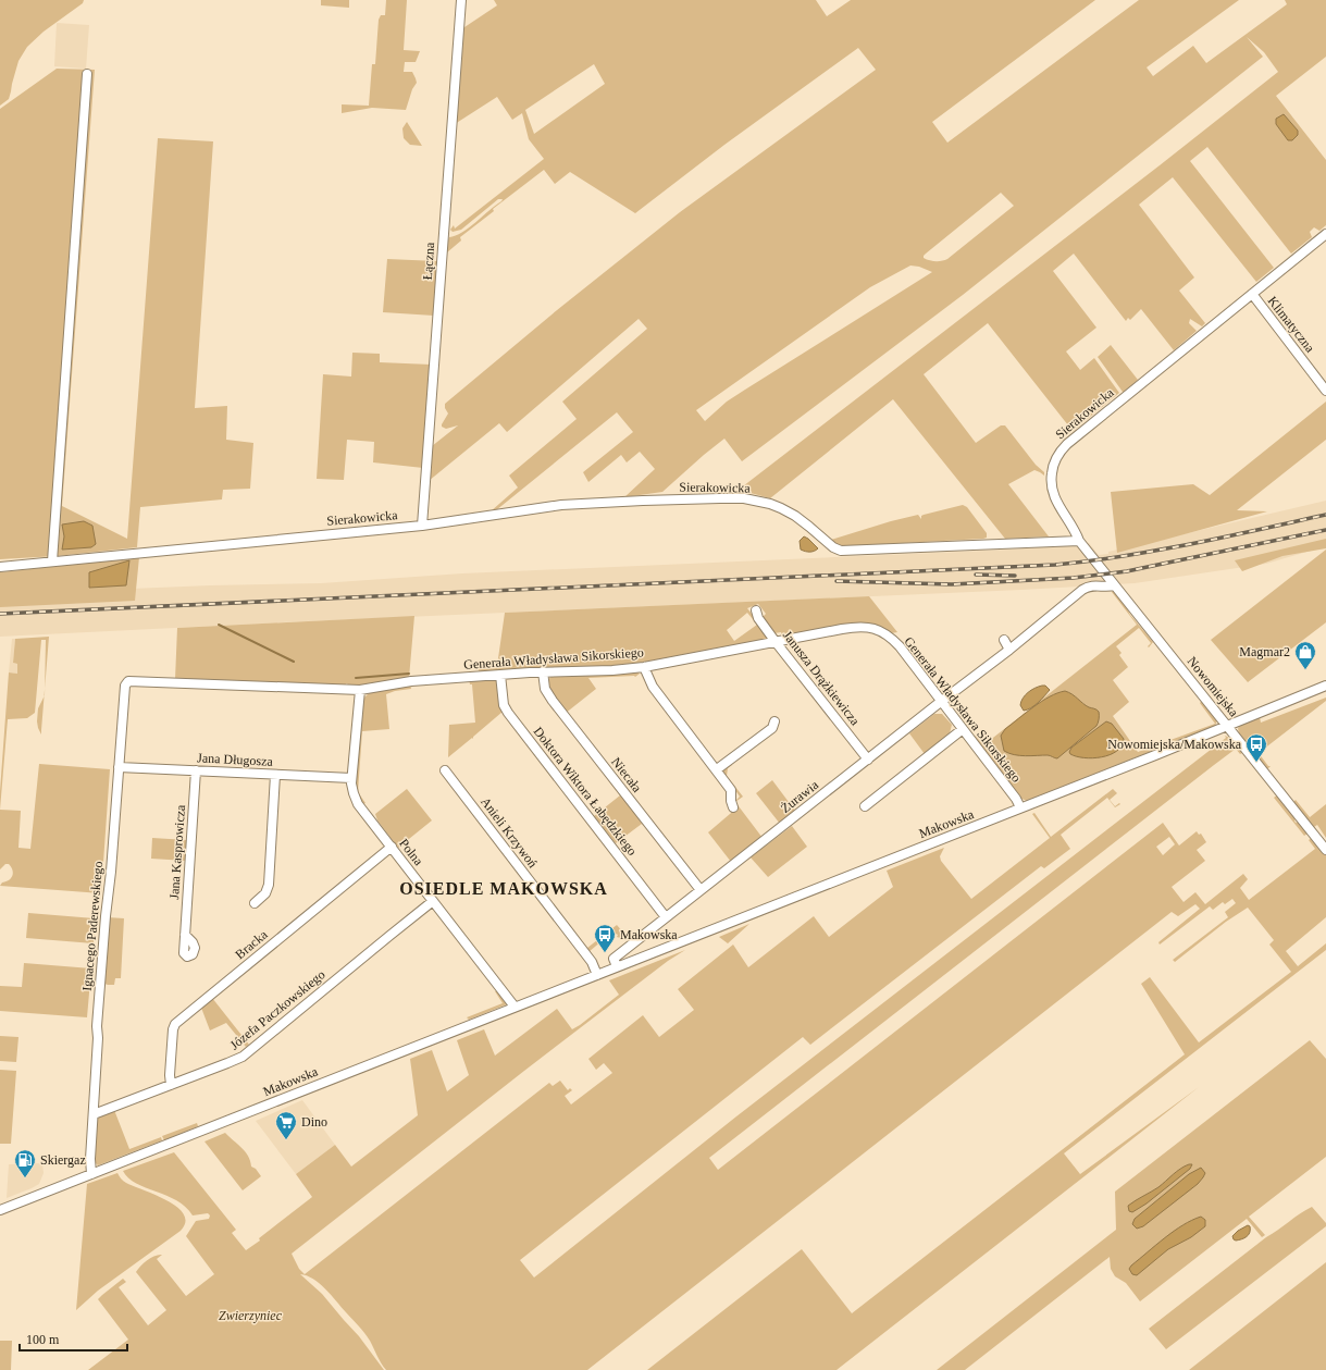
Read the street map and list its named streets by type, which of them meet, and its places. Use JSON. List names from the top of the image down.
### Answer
{
  "streets": {
    "street": [
      "Łączna",
      "Klimatyczna",
      "Sierakowicka",
      "Generała Władysława Sikorskiego",
      "Janusza Drążkiewicza",
      "Nowomiejska",
      "Jana Długosza",
      "Niecała",
      "Doktora Wiktora Łabędzkiego",
      "Żurawia",
      "Makowska",
      "Anieli Krzywoń",
      "Jana Kasprowicza",
      "Polna",
      "Ignacego Paderewskiego",
      "Bracka",
      "Józefa Paczkowskiego"
    ]
  },
  "crossings": [
    ["Łączna", "Sierakowicka"],
    ["Klimatyczna", "Sierakowicka"],
    ["Sierakowicka", "Nowomiejska"],
    ["Generała Władysława Sikorskiego", "Janusza Drążkiewicza"],
    ["Generała Władysława Sikorskiego", "Niecała"],
    ["Generała Władysława Sikorskiego", "Doktora Wiktora Łabędzkiego"],
    ["Generała Władysława Sikorskiego", "Żurawia"],
    ["Generała Władysława Sikorskiego", "Makowska"],
    ["Generała Władysława Sikorskiego", "Polna"],
    ["Generała Władysława Sikorskiego", "Ignacego Paderewskiego"],
    ["Janusza Drążkiewicza", "Żurawia"],
    ["Nowomiejska", "Żurawia"],
    ["Nowomiejska", "Makowska"],
    ["Jana Długosza", "Jana Kasprowicza"],
    ["Jana Długosza", "Polna"],
    ["Jana Długosza", "Ignacego Paderewskiego"],
    ["Niecała", "Żurawia"],
    ["Doktora Wiktora Łabędzkiego", "Żurawia"],
    ["Żurawia", "Makowska"],
    ["Makowska", "Anieli Krzywoń"],
    ["Makowska", "Polna"],
    ["Makowska", "Ignacego Paderewskiego"],
    ["Polna", "Bracka"],
    ["Polna", "Józefa Paczkowskiego"],
    ["Ignacego Paderewskiego", "Józefa Paczkowskiego"],
    ["Bracka", "Józefa Paczkowskiego"]
  ],
  "districts": ["OSIEDLE MAKOWSKA"],
  "parks": ["Zwierzyniec"],
  "places": {
    "shop": ["Magmar2"],
    "bus stop": ["Nowomiejska/Makowska", "Makowska"],
    "supermarket": ["Dino"],
    "fuel station": ["Skiergaz"]
  },
  "scale_bar": "100 m"
}
